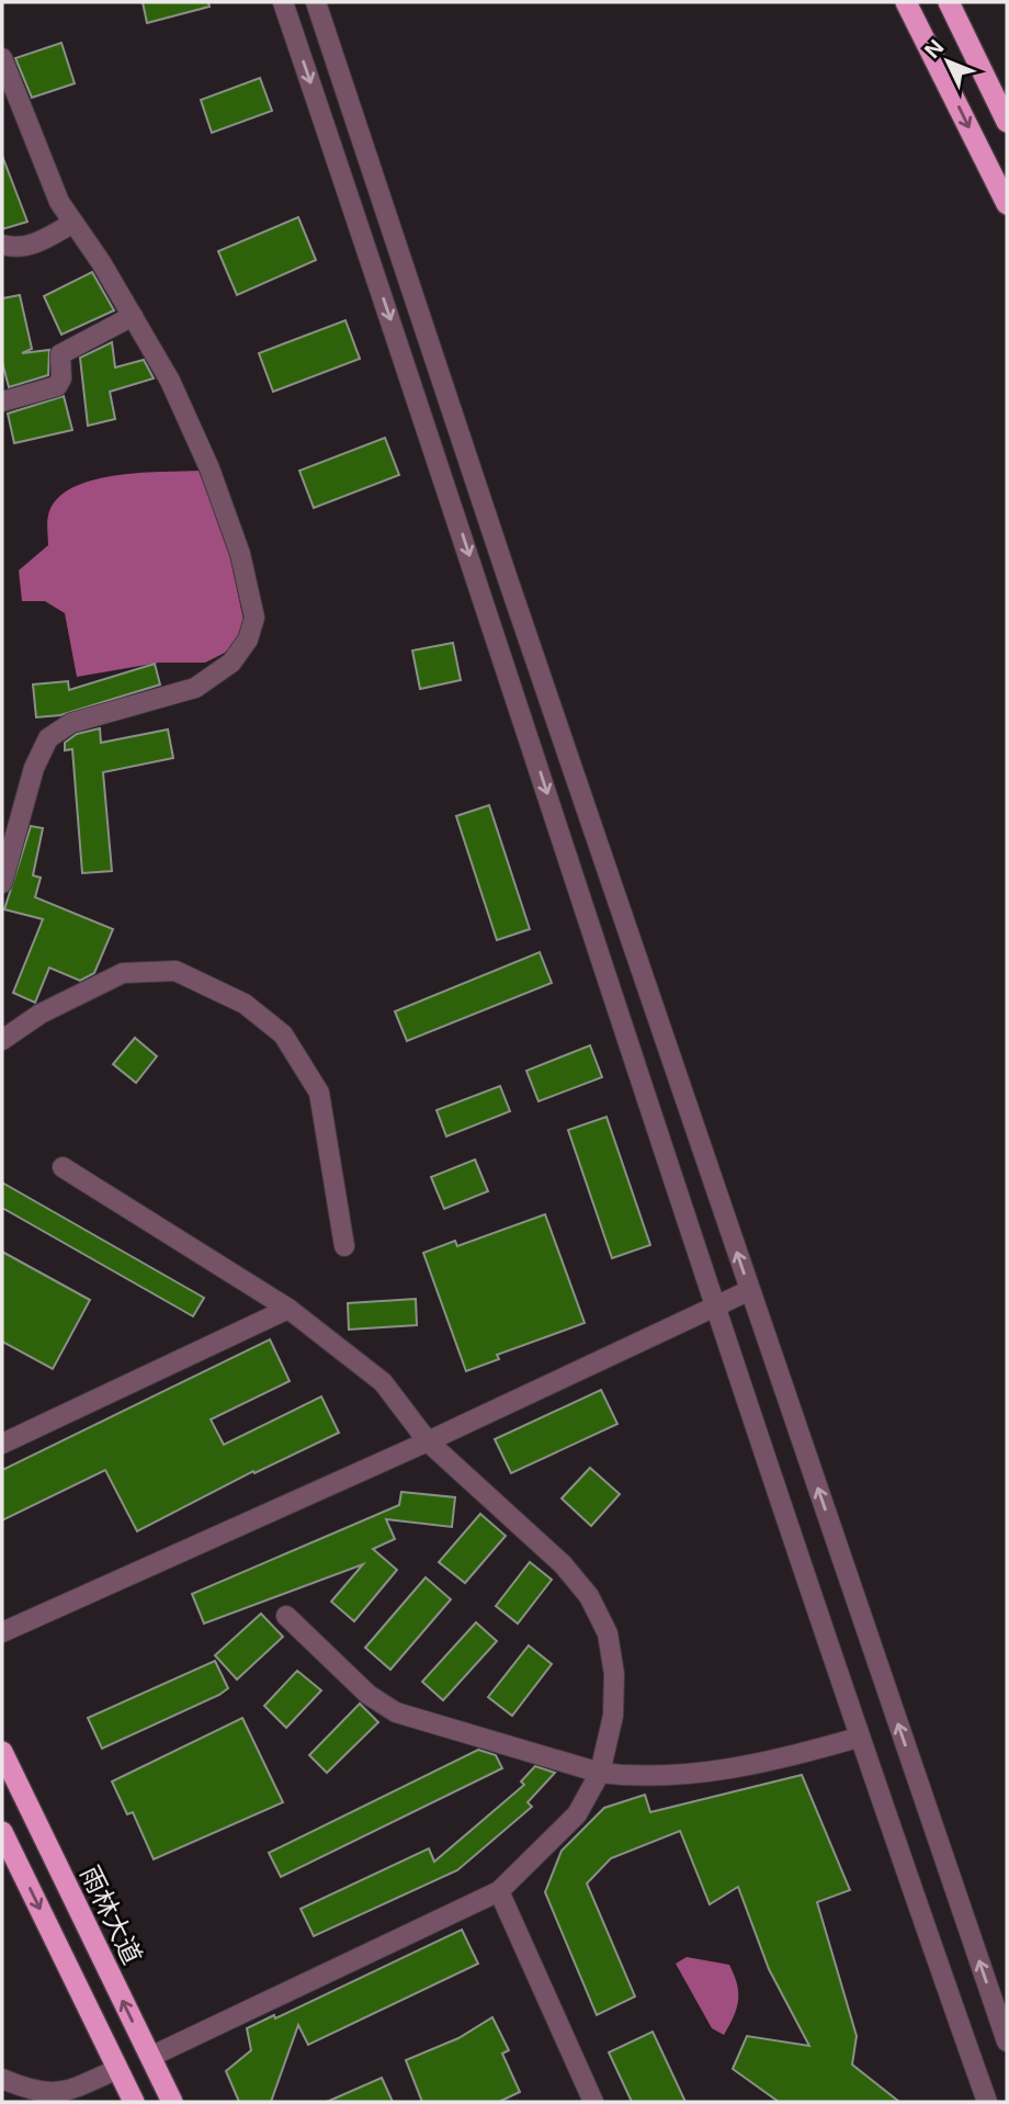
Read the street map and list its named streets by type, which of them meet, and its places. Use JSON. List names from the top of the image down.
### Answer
{
  "streets": {
    "highway": ["雨林大道"]
  },
  "north": "top left"
}
